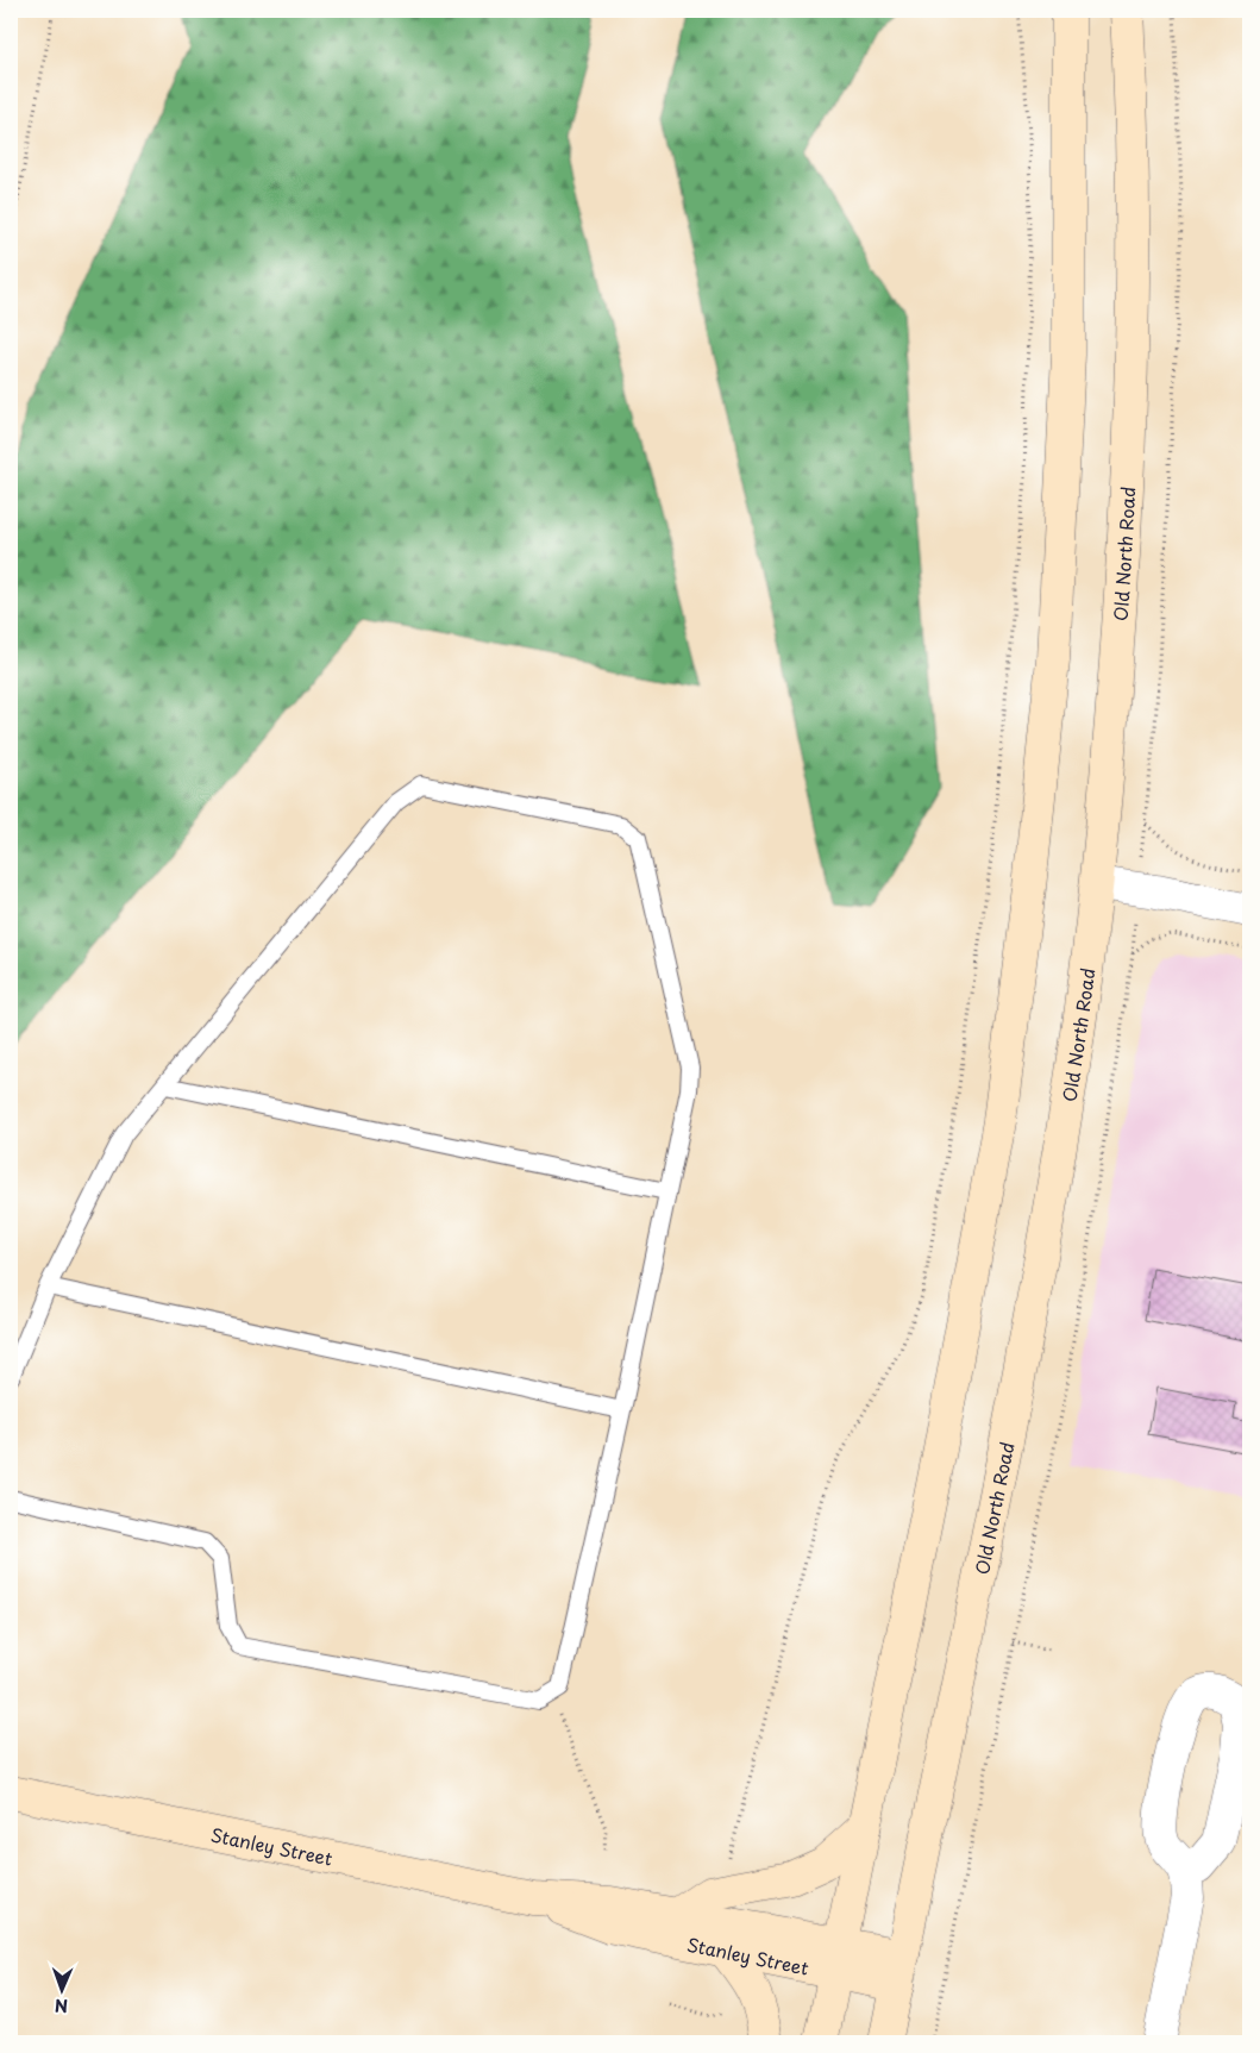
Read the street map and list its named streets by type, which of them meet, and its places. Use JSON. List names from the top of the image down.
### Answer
{
  "streets": {
    "main road": ["Old North Road", "Stanley Street"]
  },
  "crossings": [
    ["Old North Road", "Stanley Street"]
  ],
  "north": "bottom"
}
